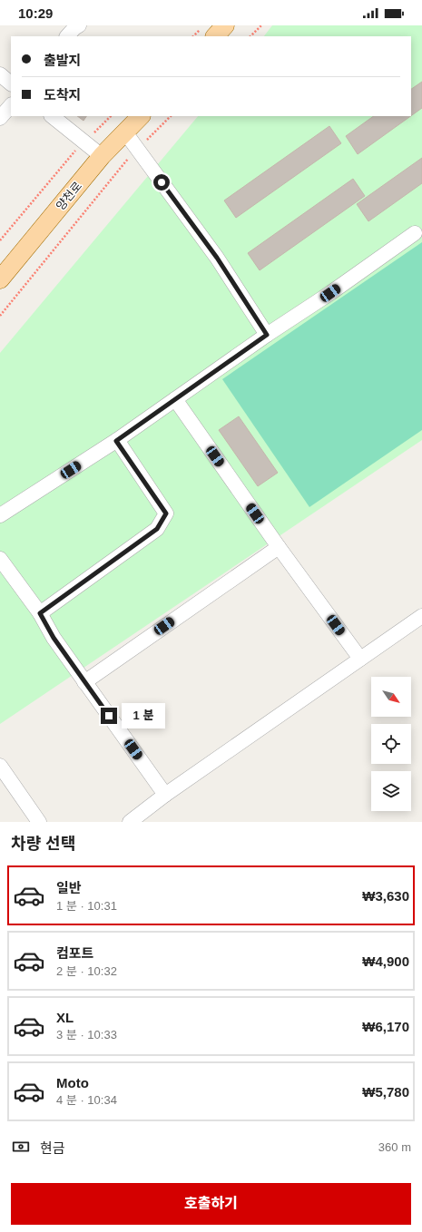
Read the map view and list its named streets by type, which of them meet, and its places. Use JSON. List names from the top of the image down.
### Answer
{
  "streets": {
    "main road": ["양천로"]
  },
  "north": "bottom right",
  "page": {
    "status": "10:29",
    "banner": ["출발지", "도착지"],
    "bubble": "1 분",
    "heading": "차량 선택",
    "list": [
      {
        "name": "일반",
        "note": "1 분 · 10:31",
        "value": "₩3,630"
      },
      {
        "name": "컴포트",
        "note": "2 분 · 10:32",
        "value": "₩4,900"
      },
      {
        "name": "XL",
        "note": "3 분 · 10:33",
        "value": "₩6,170"
      },
      {
        "name": "Moto",
        "note": "4 분 · 10:34",
        "value": "₩5,780"
      }
    ],
    "pay": ["현금", "360 m"],
    "buttons": "호출하기"
  }
}
